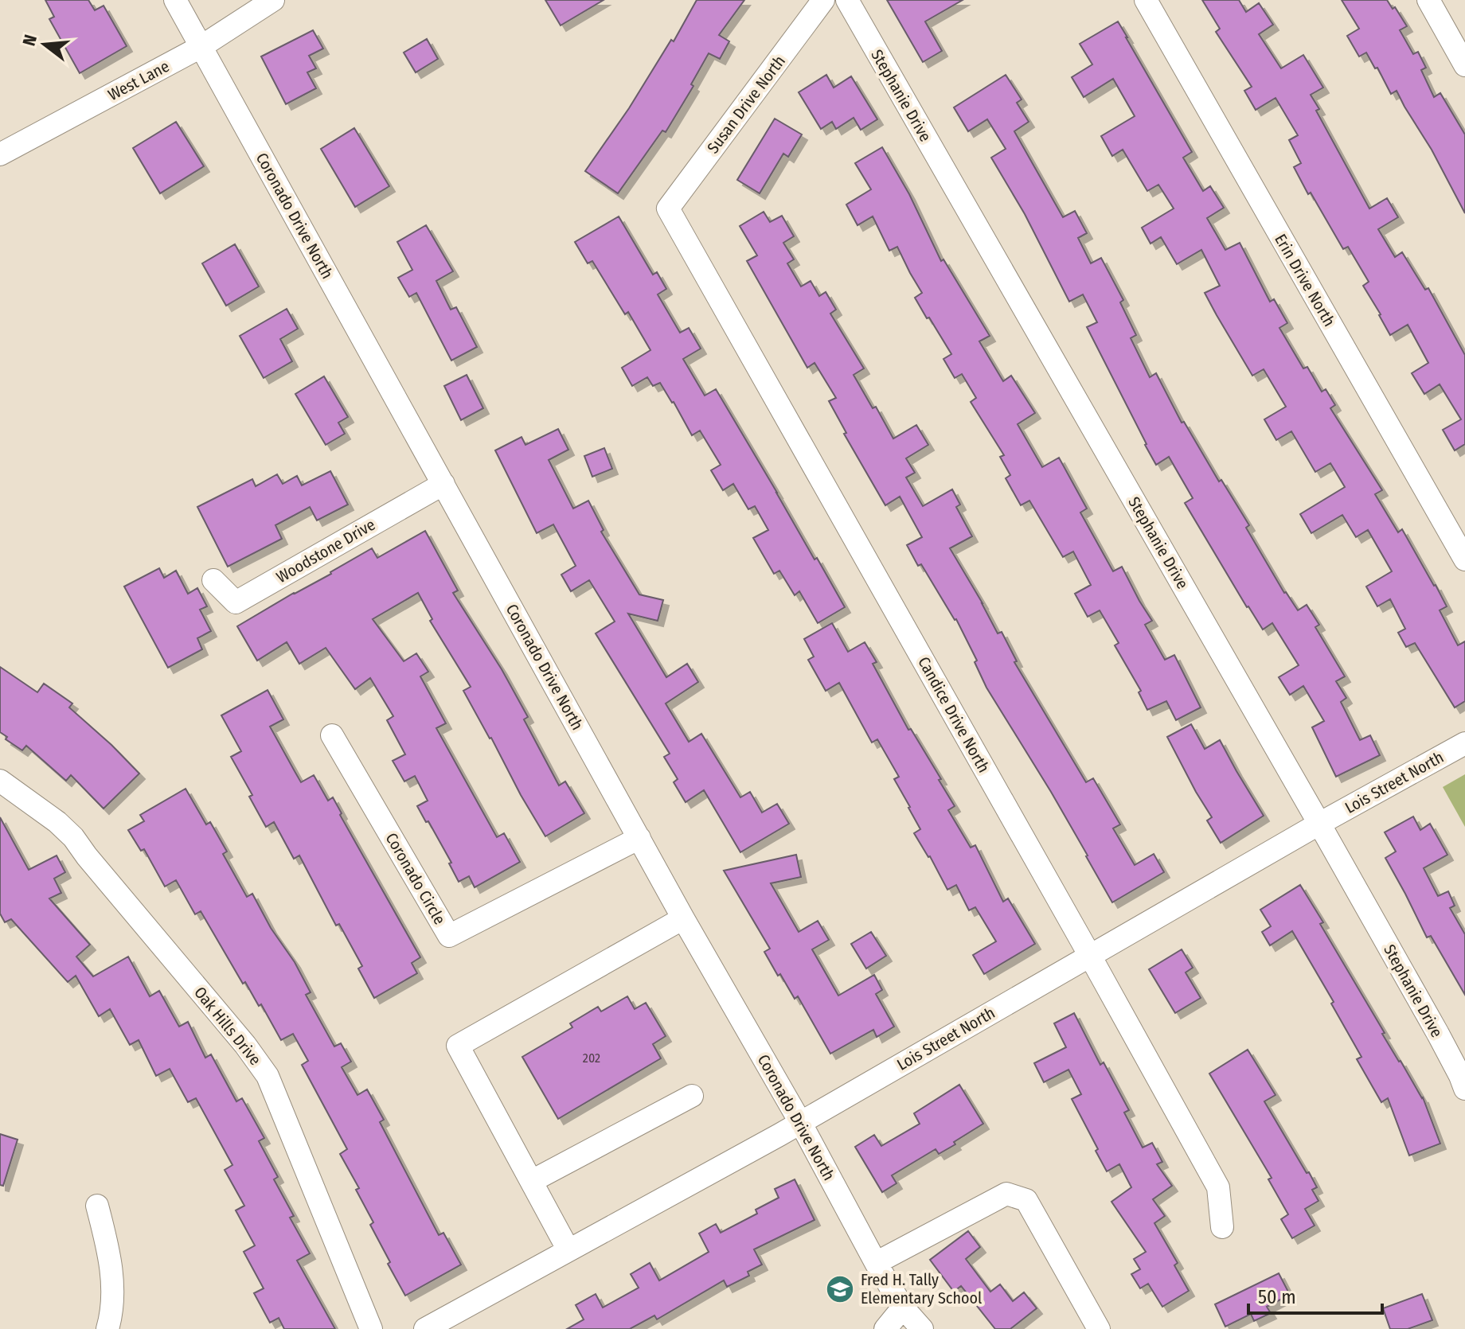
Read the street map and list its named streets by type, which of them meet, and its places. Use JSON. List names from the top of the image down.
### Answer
{
  "streets": {
    "street": [
      "West Lane",
      "Stephanie Drive",
      "Susan Drive North",
      "Coronado Drive North",
      "Erin Drive North",
      "Woodstone Drive",
      "Candice Drive North",
      "Lois Street North",
      "Coronado Circle",
      "Oak Hills Drive"
    ]
  },
  "crossings": [
    ["West Lane", "Coronado Drive North"],
    ["Stephanie Drive", "Lois Street North"],
    ["Susan Drive North", "Candice Drive North"],
    ["Coronado Drive North", "Woodstone Drive"],
    ["Coronado Drive North", "Lois Street North"],
    ["Coronado Drive North", "Coronado Circle"],
    ["Candice Drive North", "Lois Street North"]
  ],
  "places": {
    "school or university": ["Fred H. Tally Elementary School"]
  },
  "house_numbers": ["202"],
  "scale_bar": "50 m",
  "north": "left"
}
